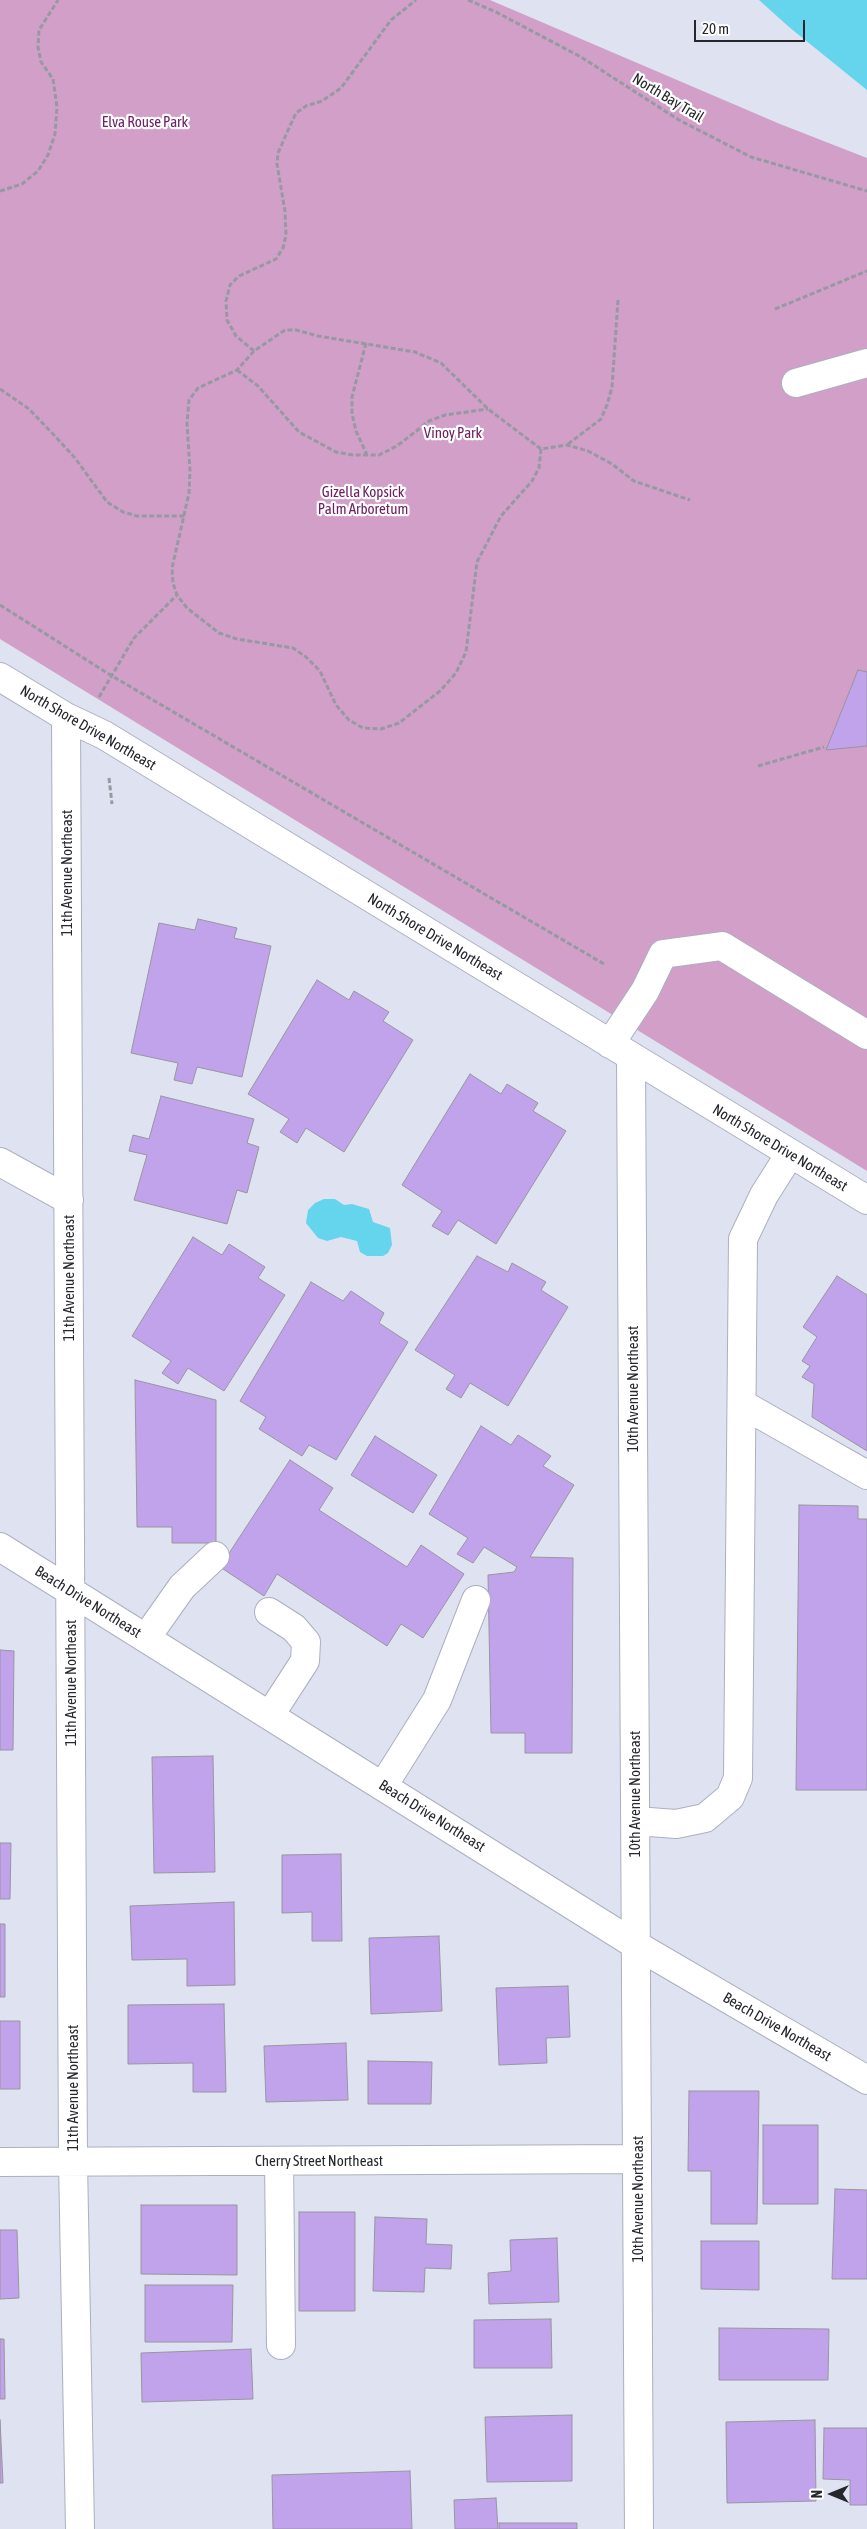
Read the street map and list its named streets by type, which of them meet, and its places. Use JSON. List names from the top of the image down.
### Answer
{
  "streets": {
    "street": [
      "North Shore Drive Northeast",
      "11th Avenue Northeast",
      "10th Avenue Northeast",
      "Beach Drive Northeast",
      "Cherry Street Northeast"
    ],
    "path": ["North Bay Trail"]
  },
  "crossings": [
    ["North Shore Drive Northeast", "11th Avenue Northeast"],
    ["North Shore Drive Northeast", "10th Avenue Northeast"],
    ["11th Avenue Northeast", "Beach Drive Northeast"],
    ["11th Avenue Northeast", "Cherry Street Northeast"],
    ["10th Avenue Northeast", "Beach Drive Northeast"],
    ["10th Avenue Northeast", "Cherry Street Northeast"]
  ],
  "parks": ["Elva Rouse Park", "Vinoy Park", "Gizella Kopsick Palm Arboretum"],
  "scale_bar": "20 m",
  "north": "left"
}
